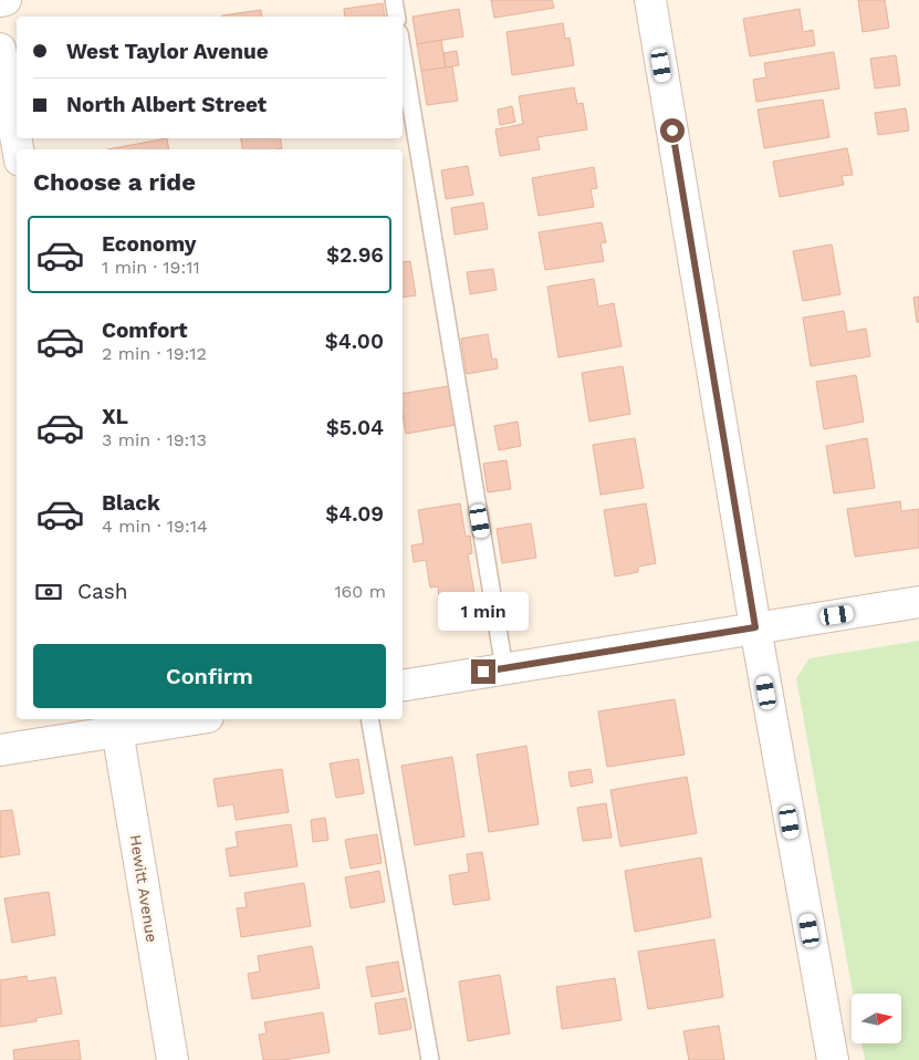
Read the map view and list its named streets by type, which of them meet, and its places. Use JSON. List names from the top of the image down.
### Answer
{
  "streets": {
    "street": ["Hewitt Avenue"]
  },
  "north": "right",
  "page": {
    "banner": ["West Taylor Avenue", "North Albert Street"],
    "heading": "Choose a ride",
    "list": [
      {
        "name": "Economy",
        "note": "1 min · 19:11",
        "value": "$2.96"
      },
      {
        "name": "Comfort",
        "note": "2 min · 19:12",
        "value": "$4.00"
      },
      {
        "name": "XL",
        "note": "3 min · 19:13",
        "value": "$5.04"
      },
      {
        "name": "Black",
        "note": "4 min · 19:14",
        "value": "$4.09"
      }
    ],
    "pay": ["Cash", "160 m"],
    "bubble": "1 min",
    "buttons": "Confirm"
  }
}
